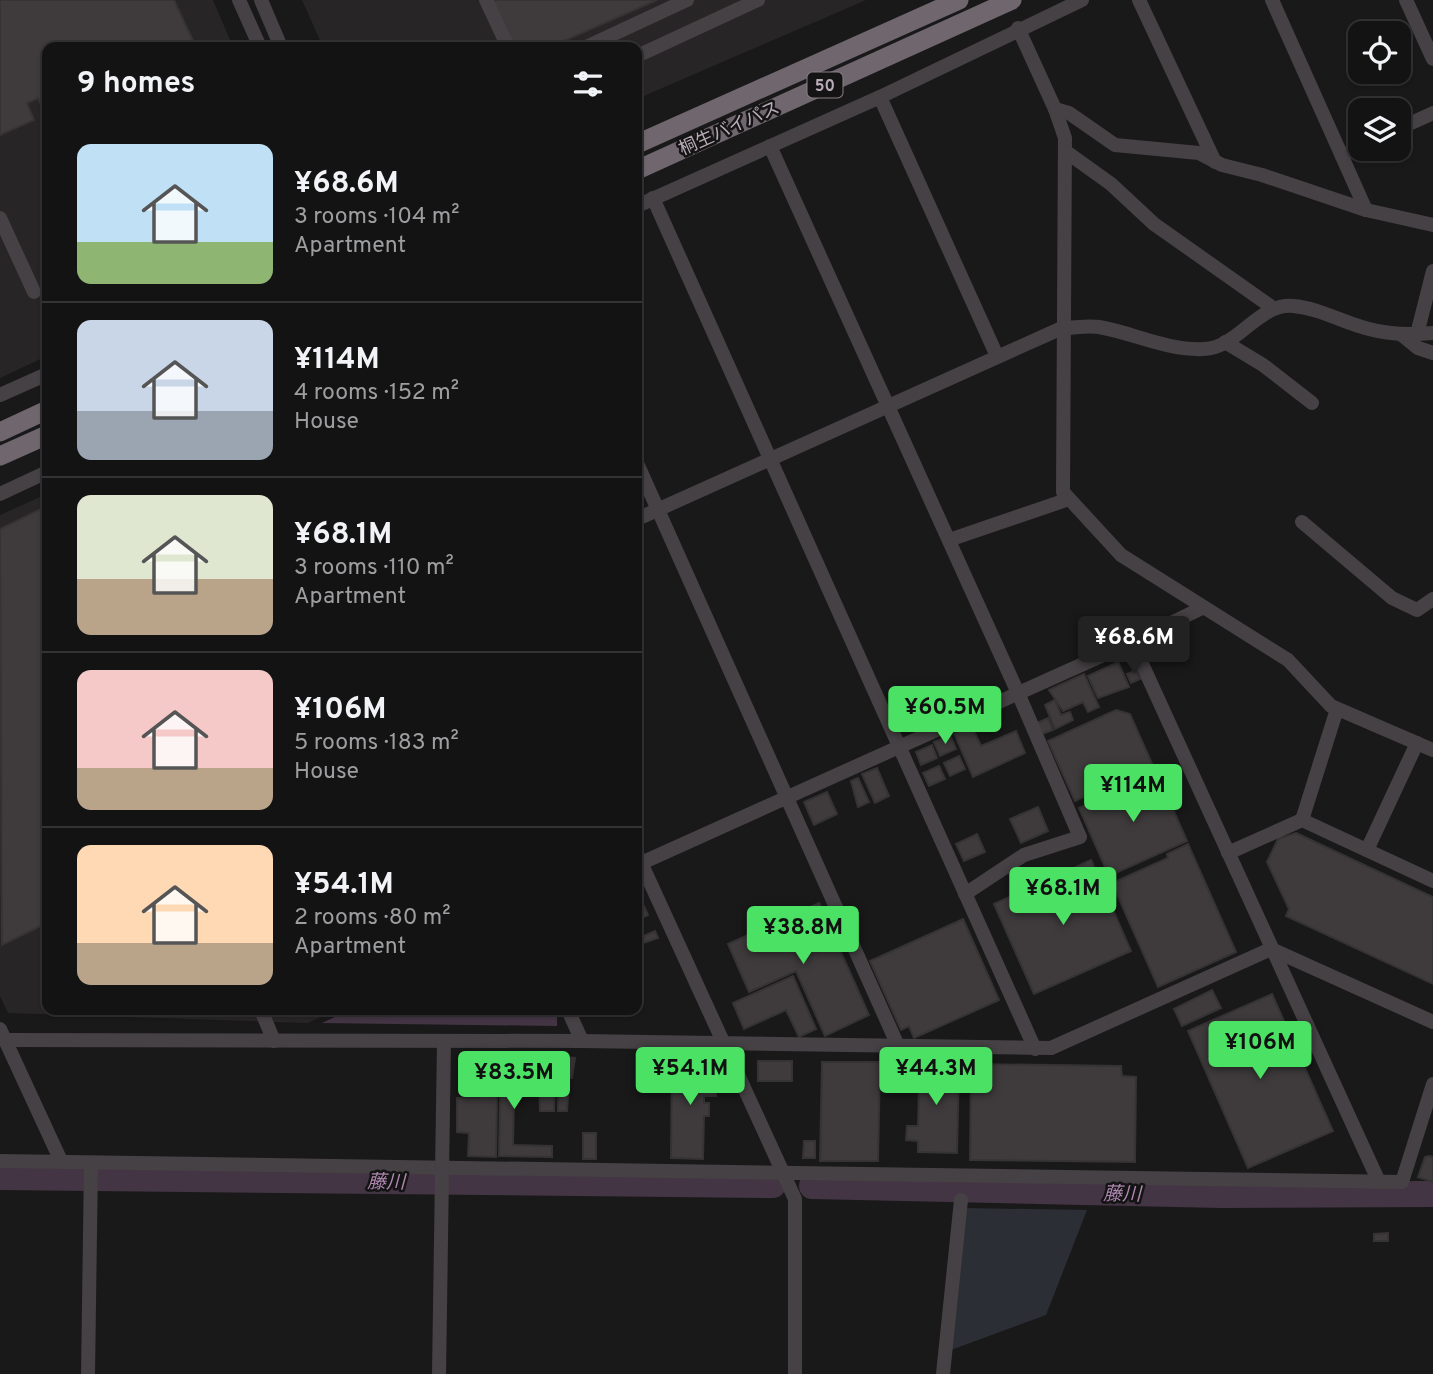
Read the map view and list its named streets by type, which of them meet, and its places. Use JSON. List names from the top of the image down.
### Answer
{
  "streets": {
    "highway": ["50", "桐生バイパス"]
  },
  "water": ["藤川"],
  "page": {
    "heading": "9 homes",
    "list": [
      {
        "name": "¥68.6M",
        "note": "3 rooms · 104 m² · Apartment"
      },
      {
        "name": "¥114M",
        "note": "4 rooms · 152 m² · House"
      },
      {
        "name": "¥68.1M",
        "note": "3 rooms · 110 m² · Apartment"
      },
      {
        "name": "¥106M",
        "note": "5 rooms · 183 m² · House"
      },
      {
        "name": "¥54.1M",
        "note": "2 rooms · 80 m² · Apartment"
      }
    ],
    "price": [
      "¥68.6M",
      "¥60.5M",
      "¥114M",
      "¥68.1M",
      "¥38.8M",
      "¥106M",
      "¥54.1M",
      "¥44.3M",
      "¥83.5M"
    ]
  }
}
